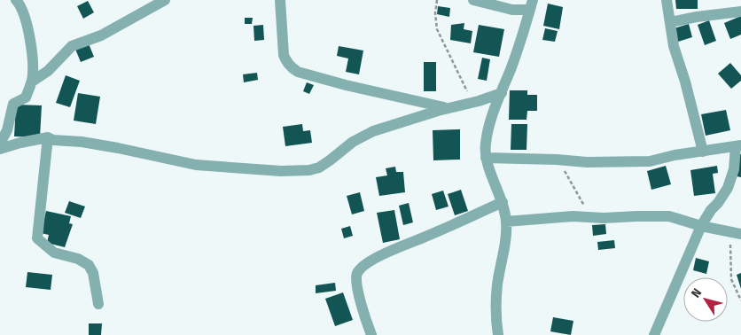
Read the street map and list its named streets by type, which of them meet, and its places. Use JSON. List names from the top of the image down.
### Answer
{
  "north": "top left"
}
